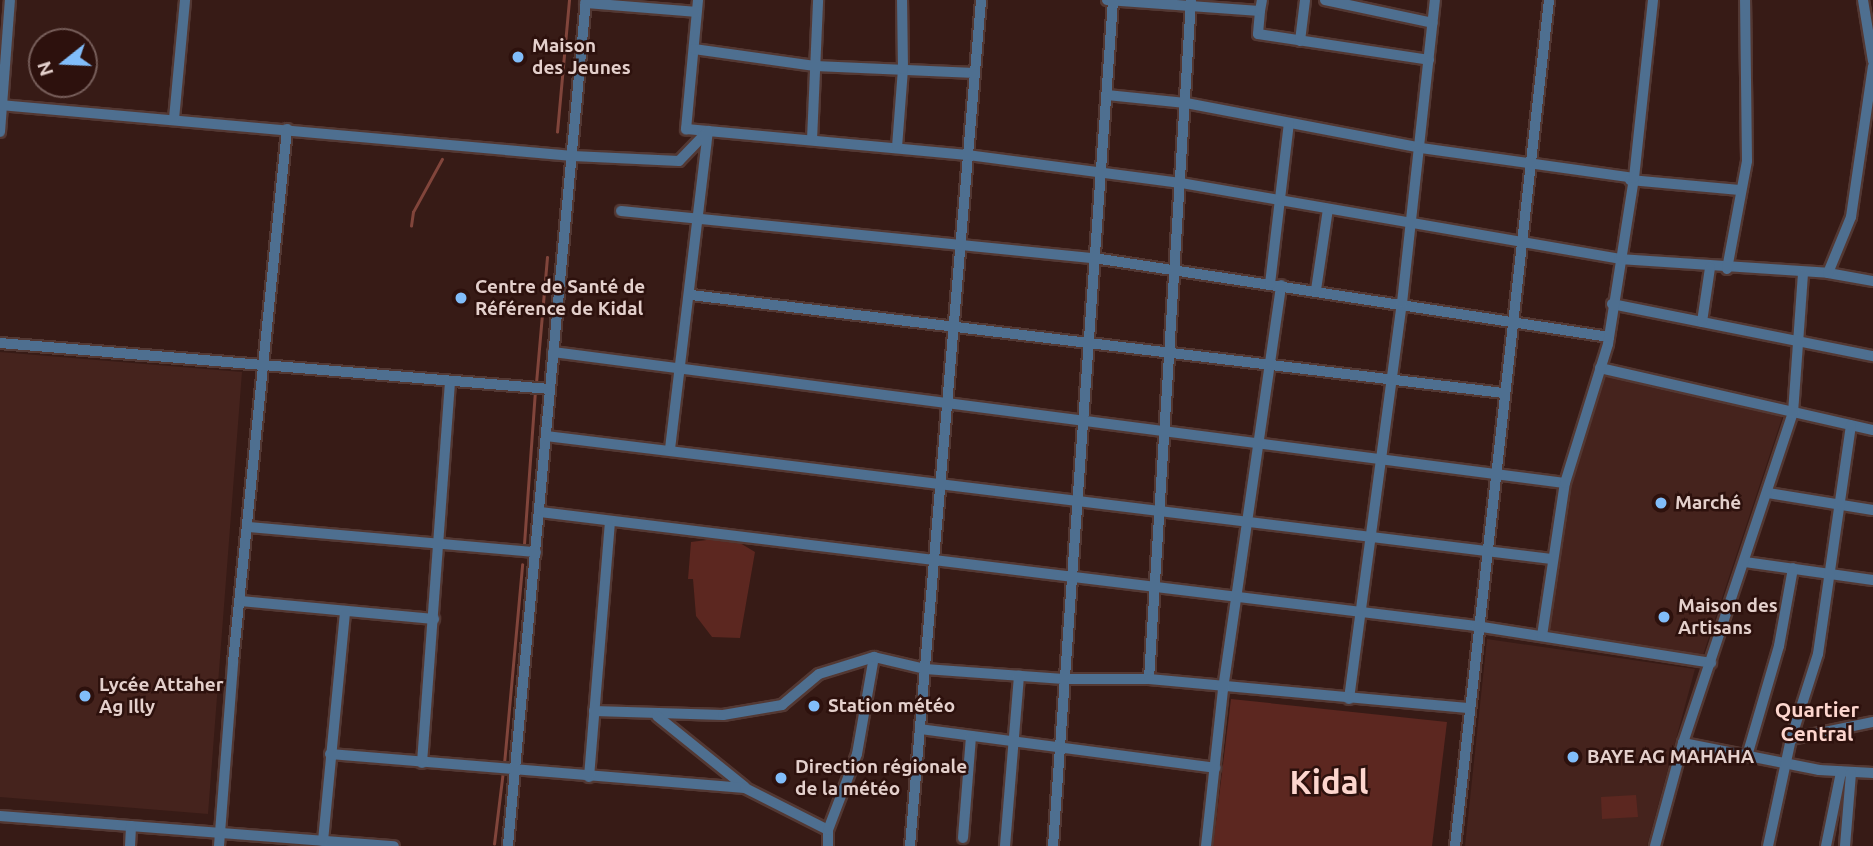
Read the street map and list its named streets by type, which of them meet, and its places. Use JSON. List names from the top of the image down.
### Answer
{
  "districts": ["Quartier Central", "Kidal"],
  "places": [
    "Maison des Jeunes",
    "Centre de Santé de Référence de Kidal",
    "Marché",
    "Maison des Artisans",
    "Lycée Attaher Ag Illy",
    "Station météo",
    "BAYE AG MAHAHA",
    "Direction régionale de la météo"
  ],
  "north": "left"
}
